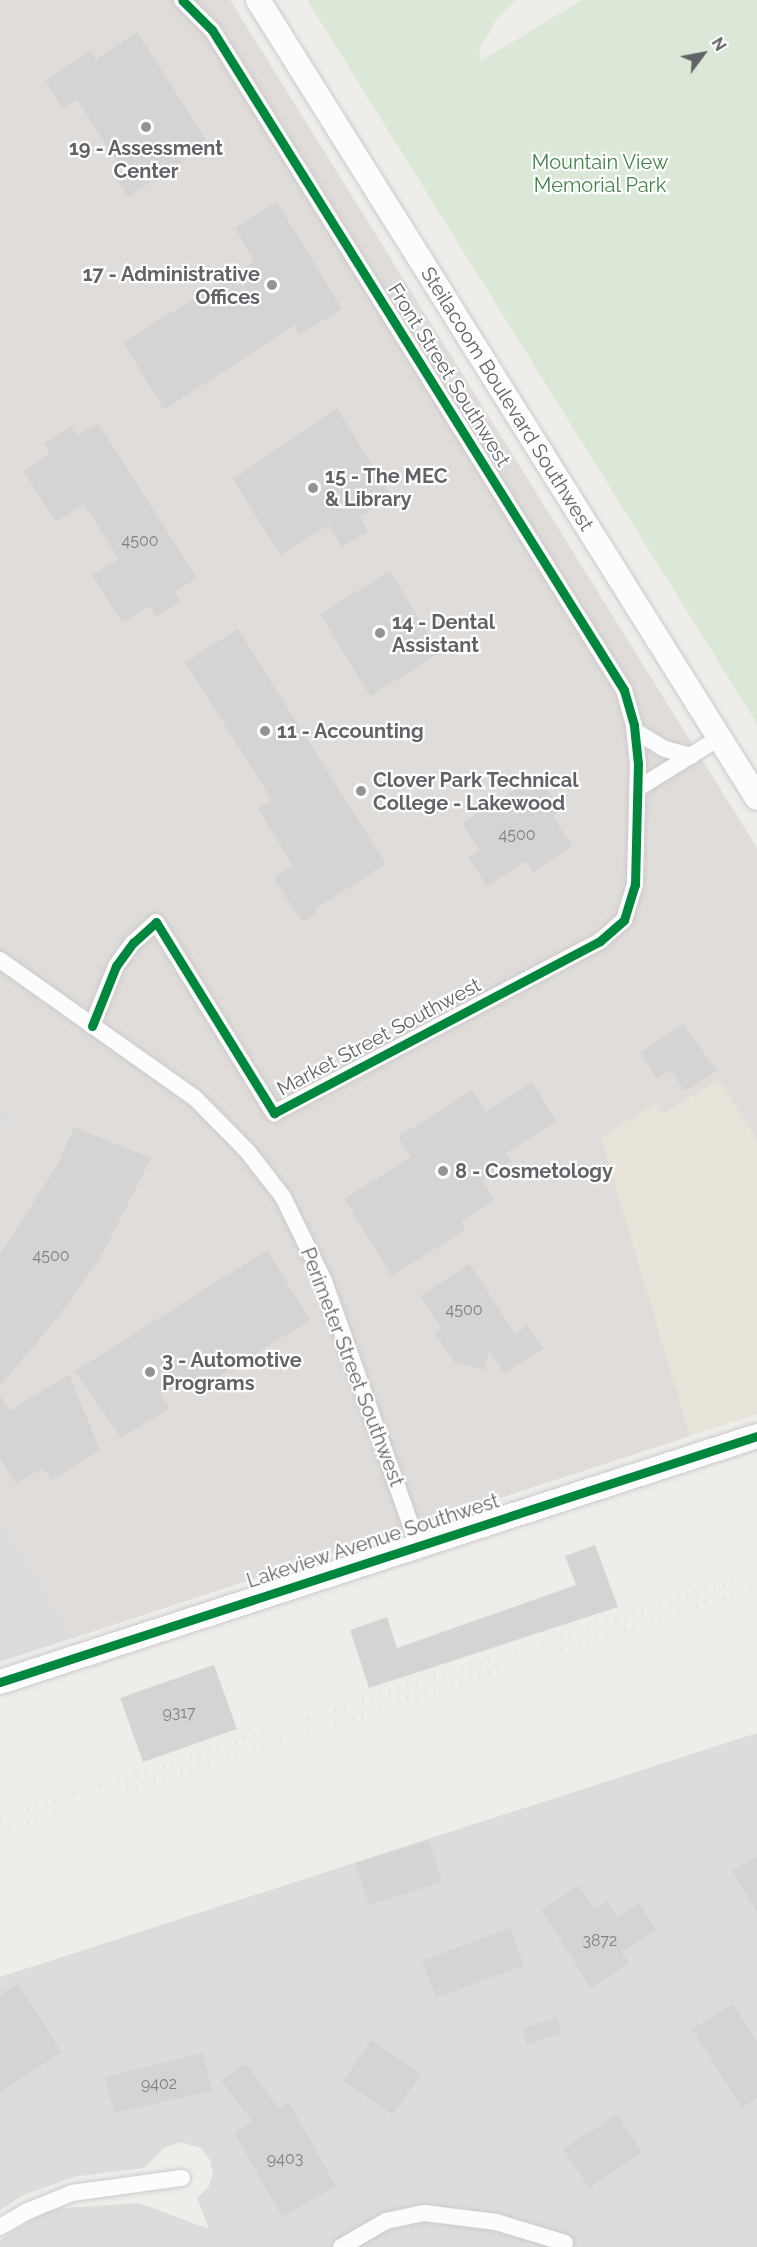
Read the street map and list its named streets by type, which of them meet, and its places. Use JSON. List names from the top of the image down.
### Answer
{
  "streets": {
    "main road": ["Steilacoom Boulevard Southwest", "Lakeview Avenue Southwest"],
    "street": ["Front Street Southwest", "Market Street Southwest", "Perimeter Street Southwest"]
  },
  "crossings": [
    ["Front Street Southwest", "Market Street Southwest"],
    ["Market Street Southwest", "Perimeter Street Southwest"],
    ["Perimeter Street Southwest", "Lakeview Avenue Southwest"]
  ],
  "parks": ["Mountain View Memorial Park"],
  "places": [
    "19 - Assessment Center",
    "17 - Administrative Offices",
    "15 - The MEC & Library",
    "14 - Dental Assistant",
    "11 - Accounting",
    "Clover Park Technical College - Lakewood",
    "8 - Cosmetology",
    "3 - Automotive Programs"
  ],
  "house_numbers": [
    "4500",
    "4500",
    "4500",
    "4500",
    "9317",
    "3872",
    "9402",
    "9403"
  ],
  "north": "top right"
}
